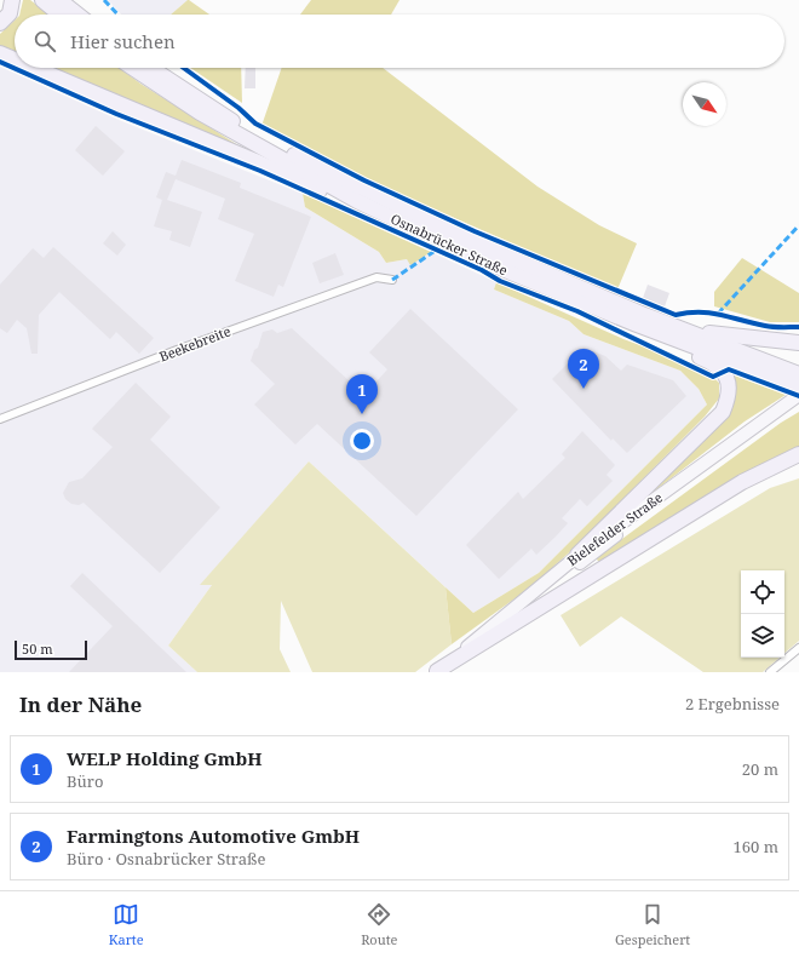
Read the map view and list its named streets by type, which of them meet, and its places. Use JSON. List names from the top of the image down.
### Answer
{
  "streets": {
    "highway": ["Osnabrücker Straße"],
    "main road": ["Bielefelder Straße"],
    "street": ["Beekebreite"]
  },
  "scale_bar": "50 m",
  "north": "bottom right",
  "page": {
    "search": "Hier suchen",
    "pins": ["2", "1"],
    "scale": "50 m",
    "heading": ["In der Nähe", "2 Ergebnisse"],
    "list": [
      {
        "mark": "1",
        "name": "WELP Holding GmbH",
        "note": "Büro",
        "value": "20 m"
      },
      {
        "mark": "2",
        "name": "Farmingtons Automotive GmbH",
        "note": "Büro · Osnabrücker Straße",
        "value": "160 m"
      }
    ],
    "nav": ["Karte", "Route", "Gespeichert"]
  }
}
